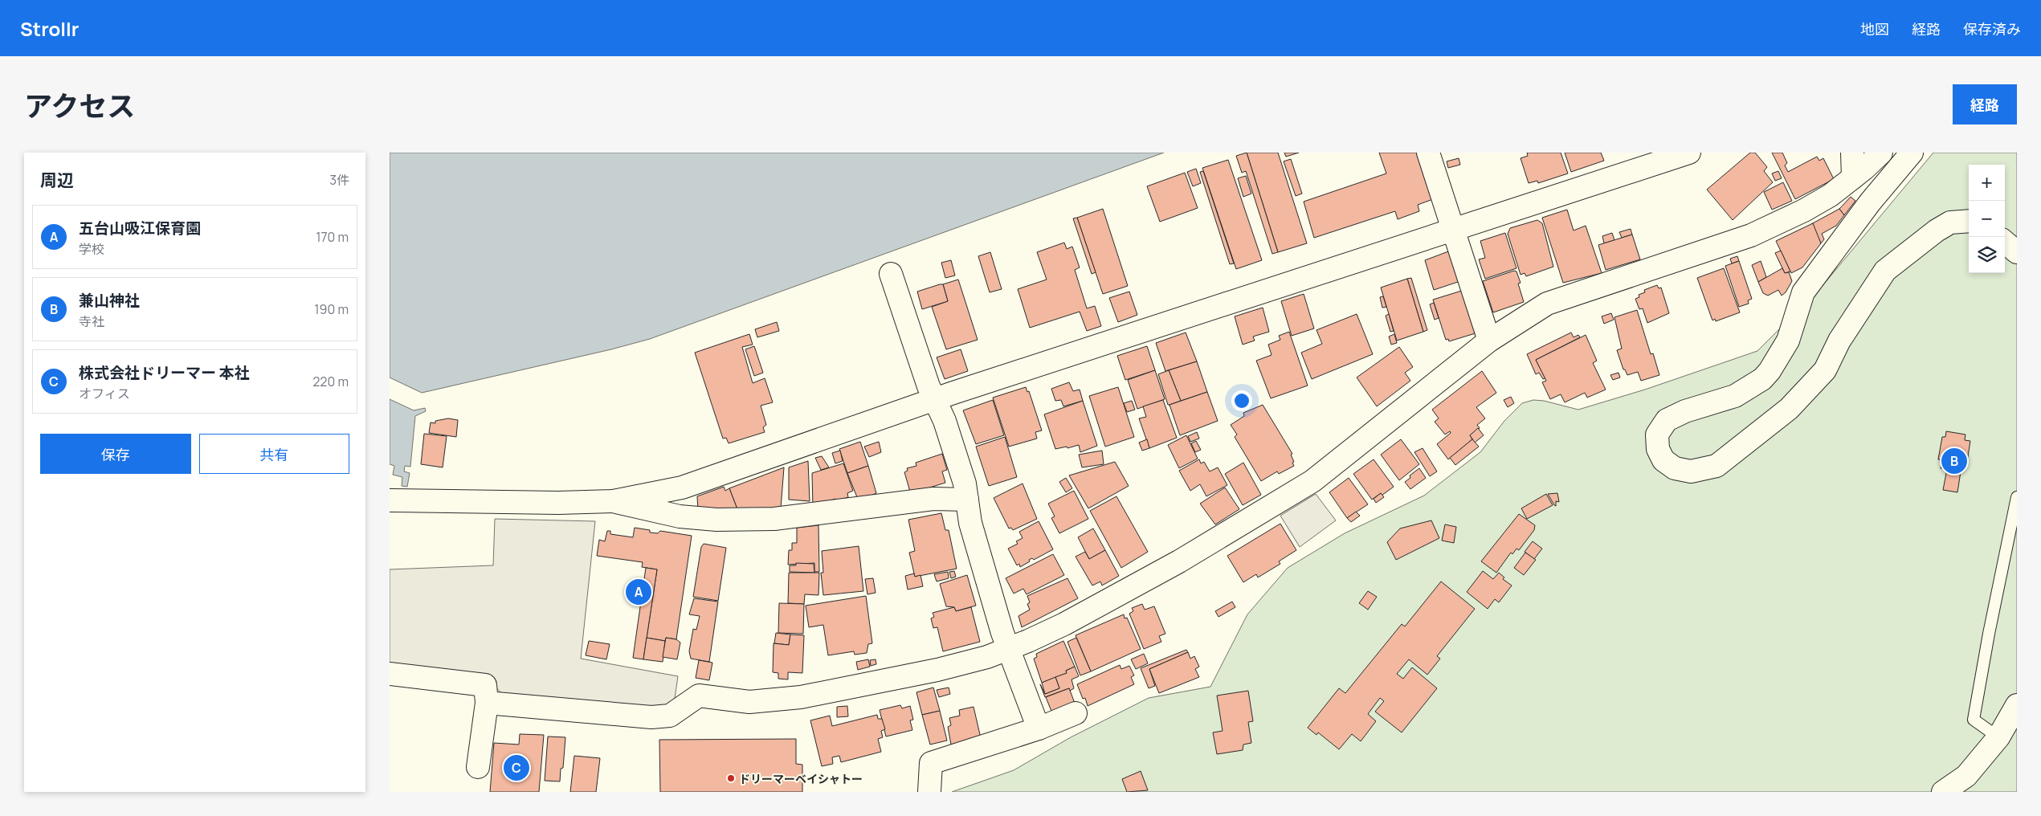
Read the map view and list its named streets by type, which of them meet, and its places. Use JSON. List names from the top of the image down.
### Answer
{
  "places": ["ドリーマーベイシャトー"],
  "page": {
    "header": "Strollr",
    "nav": ["地図", "経路", "保存済み"],
    "title": "アクセス",
    "buttons": [
      "経路",
      ["保存", "共有"]
    ],
    "heading": ["周辺", "3件"],
    "map_buttons": ["+", "−"],
    "list": [
      {
        "mark": "A",
        "name": "五台山吸江保育園",
        "note": "学校",
        "value": "170 m"
      },
      {
        "mark": "B",
        "name": "兼山神社",
        "note": "寺社",
        "value": "190 m"
      },
      {
        "mark": "C",
        "name": "株式会社ドリーマー 本社",
        "note": "オフィス",
        "value": "220 m"
      }
    ],
    "pins": ["B", "A", "C"]
  }
}
